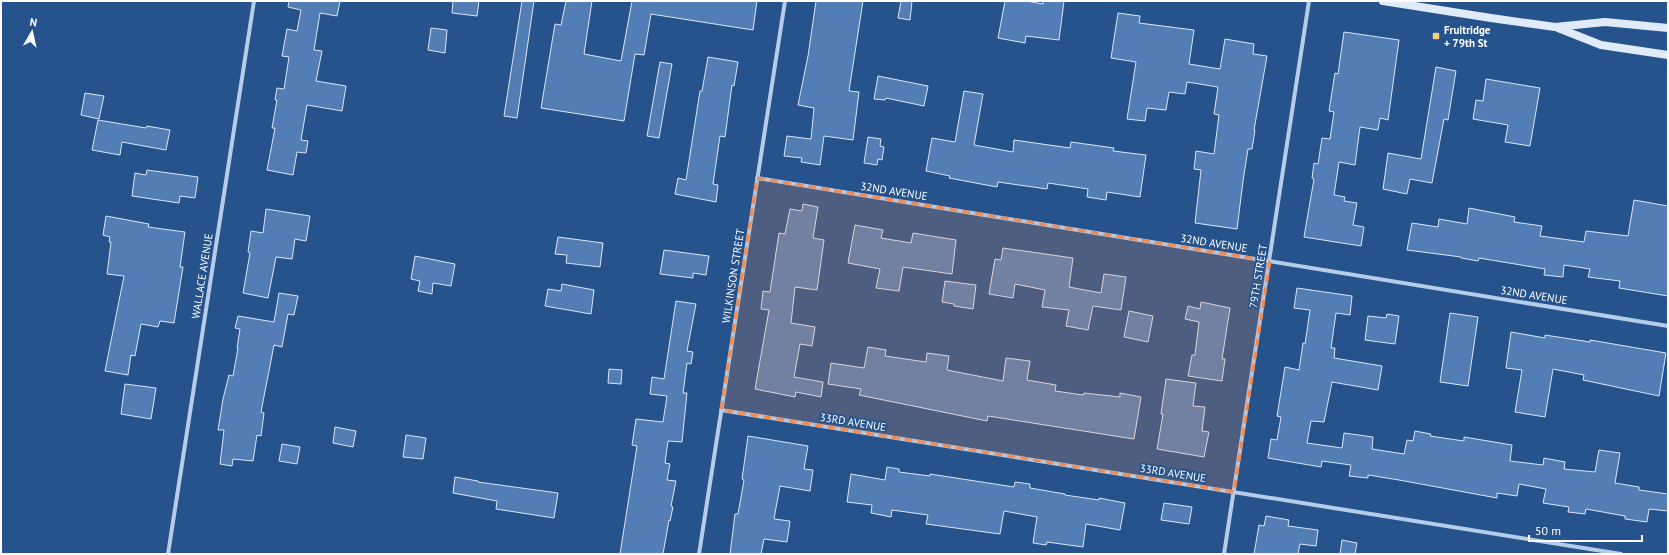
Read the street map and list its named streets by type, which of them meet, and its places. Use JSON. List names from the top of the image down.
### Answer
{
  "streets": {
    "street": [
      "32ND AVENUE",
      "WALLACE AVENUE",
      "WILKINSON STREET",
      "79TH STREET",
      "33RD AVENUE"
    ]
  },
  "crossings": [
    ["32ND AVENUE", "WILKINSON STREET"],
    ["32ND AVENUE", "79TH STREET"],
    ["WILKINSON STREET", "33RD AVENUE"],
    ["79TH STREET", "33RD AVENUE"]
  ],
  "places": {
    "transit": ["Fruitridge + 79th St"]
  },
  "scale_bar": "50 m",
  "north": "top"
}
